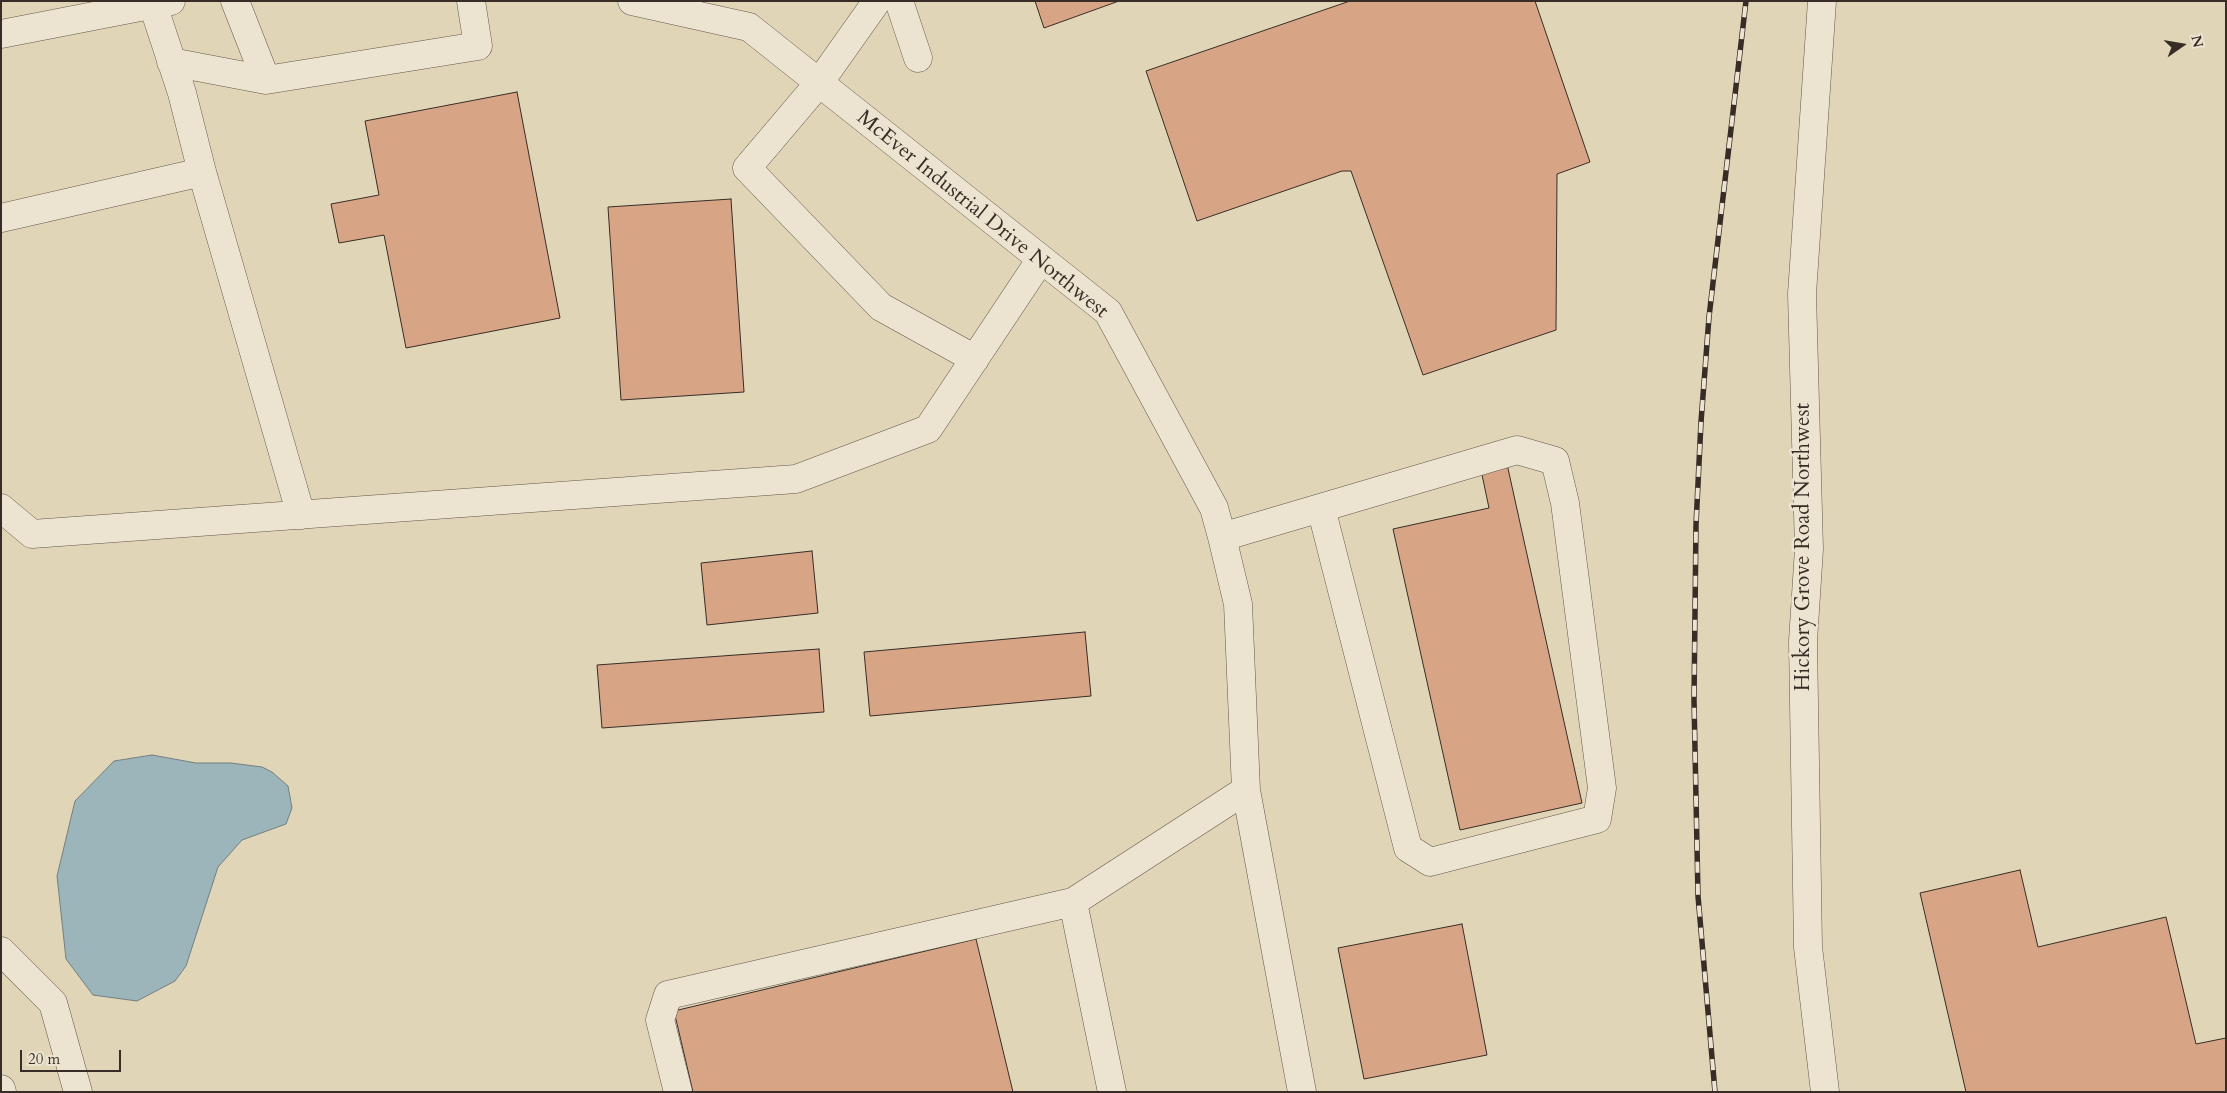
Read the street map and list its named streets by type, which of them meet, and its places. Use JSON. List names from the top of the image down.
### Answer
{
  "streets": {
    "street": ["McEver Industrial Drive Northwest", "Hickory Grove Road Northwest"]
  },
  "scale_bar": "20 m",
  "north": "right"
}
